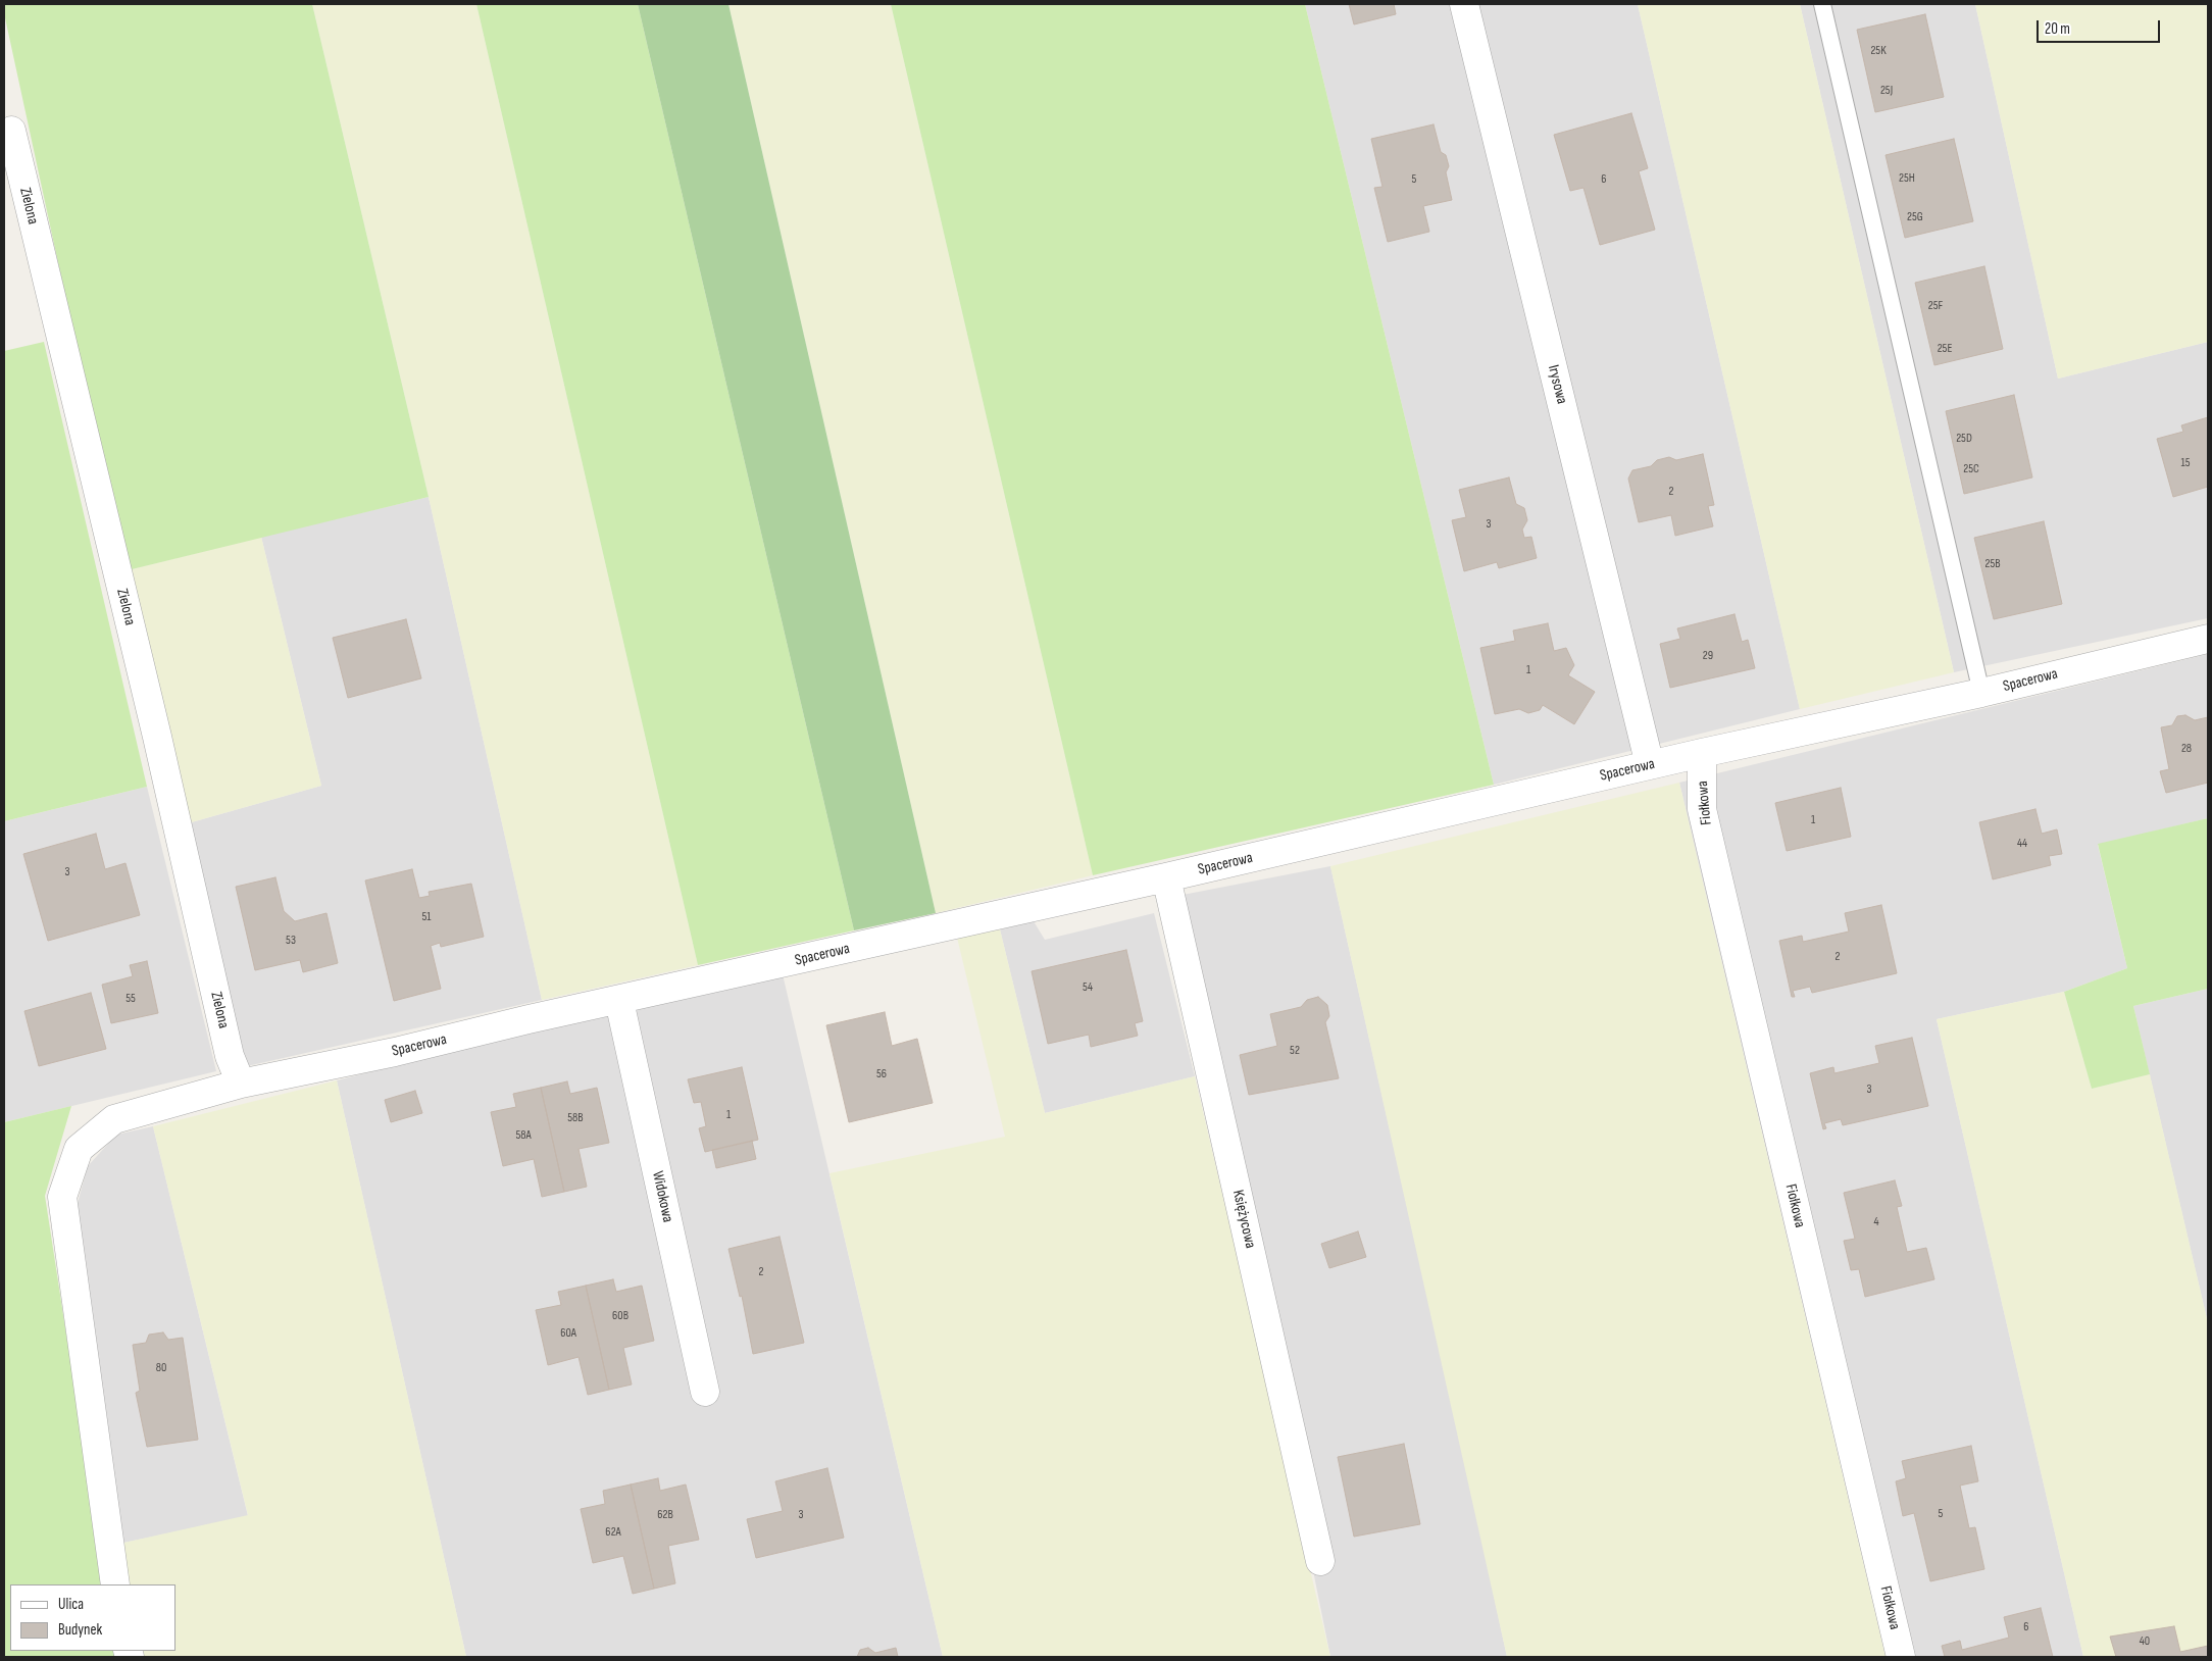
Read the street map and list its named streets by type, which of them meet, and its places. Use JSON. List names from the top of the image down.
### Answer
{
  "streets": {
    "street": [
      "Zielona",
      "Irysowa",
      "Spacerowa",
      "Fiołkowa",
      "Widokowa",
      "Księżycowa"
    ]
  },
  "crossings": [
    ["Zielona", "Spacerowa"],
    ["Irysowa", "Spacerowa"],
    ["Spacerowa", "Fiołkowa"],
    ["Spacerowa", "Widokowa"],
    ["Spacerowa", "Księżycowa"]
  ],
  "house_numbers": [
    "25K",
    "25J",
    "25H",
    "5",
    "6",
    "25G",
    "25F",
    "25E",
    "25D",
    "15",
    "25C",
    "2",
    "3",
    "25B",
    "29",
    "1",
    "28",
    "1",
    "44",
    "3",
    "51",
    "53",
    "2",
    "54",
    "55",
    "52",
    "56",
    "3",
    "1",
    "58B",
    "58A",
    "4",
    "2",
    "60B",
    "60A",
    "80",
    "5",
    "62B",
    "3",
    "62A",
    "6",
    "40"
  ],
  "legend": ["Ulica", "Budynek"],
  "scale_bar": "20 m"
}
